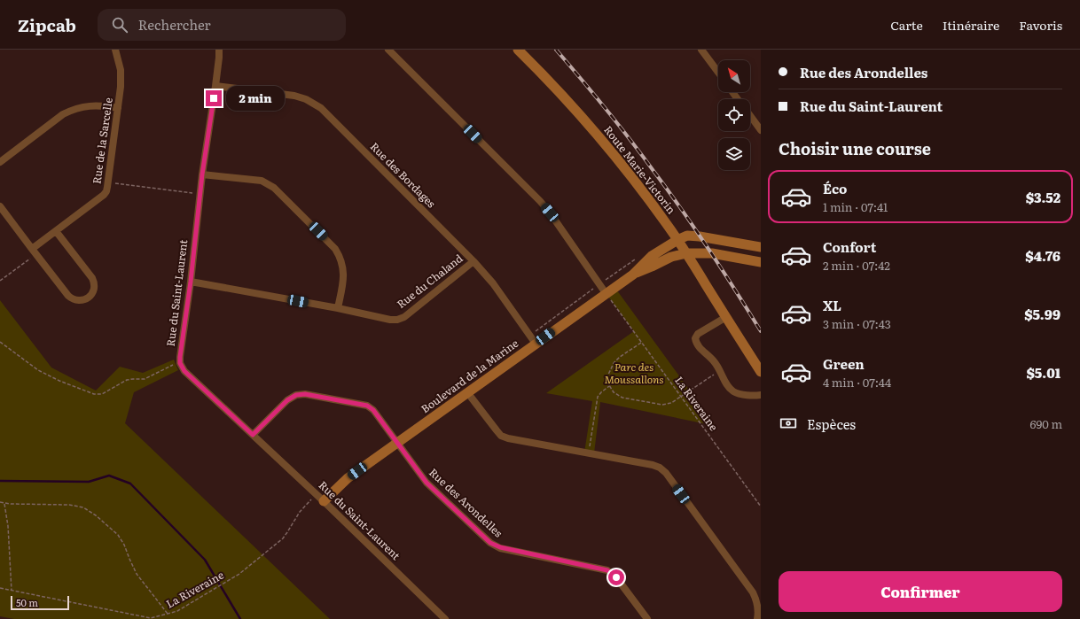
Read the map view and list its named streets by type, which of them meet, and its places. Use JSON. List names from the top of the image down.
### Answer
{
  "streets": {
    "street": [
      "Rue de la Sarcelle",
      "Route Marie-Victorin",
      "Rue des Bordages",
      "Rue du Chaland",
      "Rue du Saint-Laurent",
      "Boulevard de la Marine",
      "Rue des Arondelles"
    ],
    "path": ["La Riveraine"]
  },
  "crossings": [
    ["Route Marie-Victorin", "Boulevard de la Marine"],
    ["Rue des Bordages", "Rue du Chaland"],
    ["Rue des Bordages", "Rue du Saint-Laurent"],
    ["Rue des Bordages", "Boulevard de la Marine"],
    ["Rue du Chaland", "Rue du Saint-Laurent"],
    ["Rue du Saint-Laurent", "Boulevard de la Marine"],
    ["Rue du Saint-Laurent", "La Riveraine"],
    ["Rue du Saint-Laurent", "Rue des Arondelles"],
    ["Boulevard de la Marine", "La Riveraine"],
    ["Boulevard de la Marine", "Rue des Arondelles"]
  ],
  "parks": ["Parc des Moussallons"],
  "scale_bar": "50 m",
  "north": "top left",
  "page": {
    "header": "Zipcab",
    "search": "Rechercher",
    "nav": ["Carte", "Itinéraire", "Favoris"],
    "banner": ["Rue des Arondelles", "Rue du Saint-Laurent"],
    "bubble": "2 min",
    "heading": "Choisir une course",
    "list": [
      {
        "name": "Éco",
        "note": "1 min · 07:41",
        "value": "$3.52"
      },
      {
        "name": "Confort",
        "note": "2 min · 07:42",
        "value": "$4.76"
      },
      {
        "name": "XL",
        "note": "3 min · 07:43",
        "value": "$5.99"
      },
      {
        "name": "Green",
        "note": "4 min · 07:44",
        "value": "$5.01"
      }
    ],
    "pay": ["Espèces", "690 m"],
    "buttons": "Confirmer",
    "scale": "50 m"
  }
}
